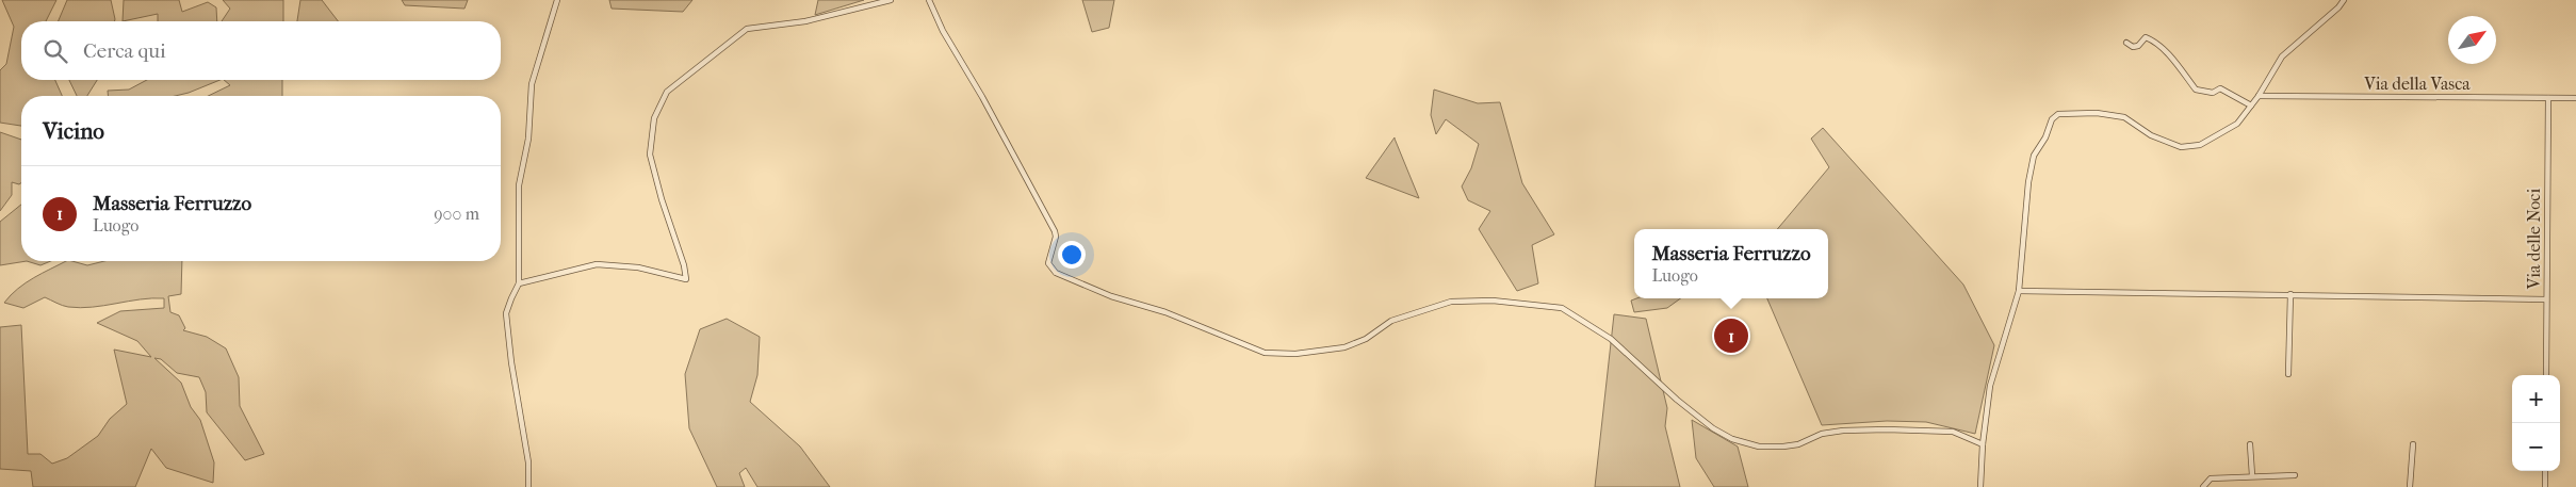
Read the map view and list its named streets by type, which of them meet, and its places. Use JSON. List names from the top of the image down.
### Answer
{
  "streets": {
    "street": ["Via della Vasca", "Via delle Noci"]
  },
  "crossings": [
    ["Via della Vasca", "Via delle Noci"]
  ],
  "north": "top right",
  "page": {
    "search": "Cerca qui",
    "heading": "Vicino",
    "list": [
      {
        "mark": "1",
        "name": "Masseria Ferruzzo",
        "note": "Luogo",
        "value": "900 m"
      }
    ],
    "popup": ["Masseria Ferruzzo", "Luogo"],
    "pins": "1",
    "map_buttons": ["+", "−"]
  }
}
